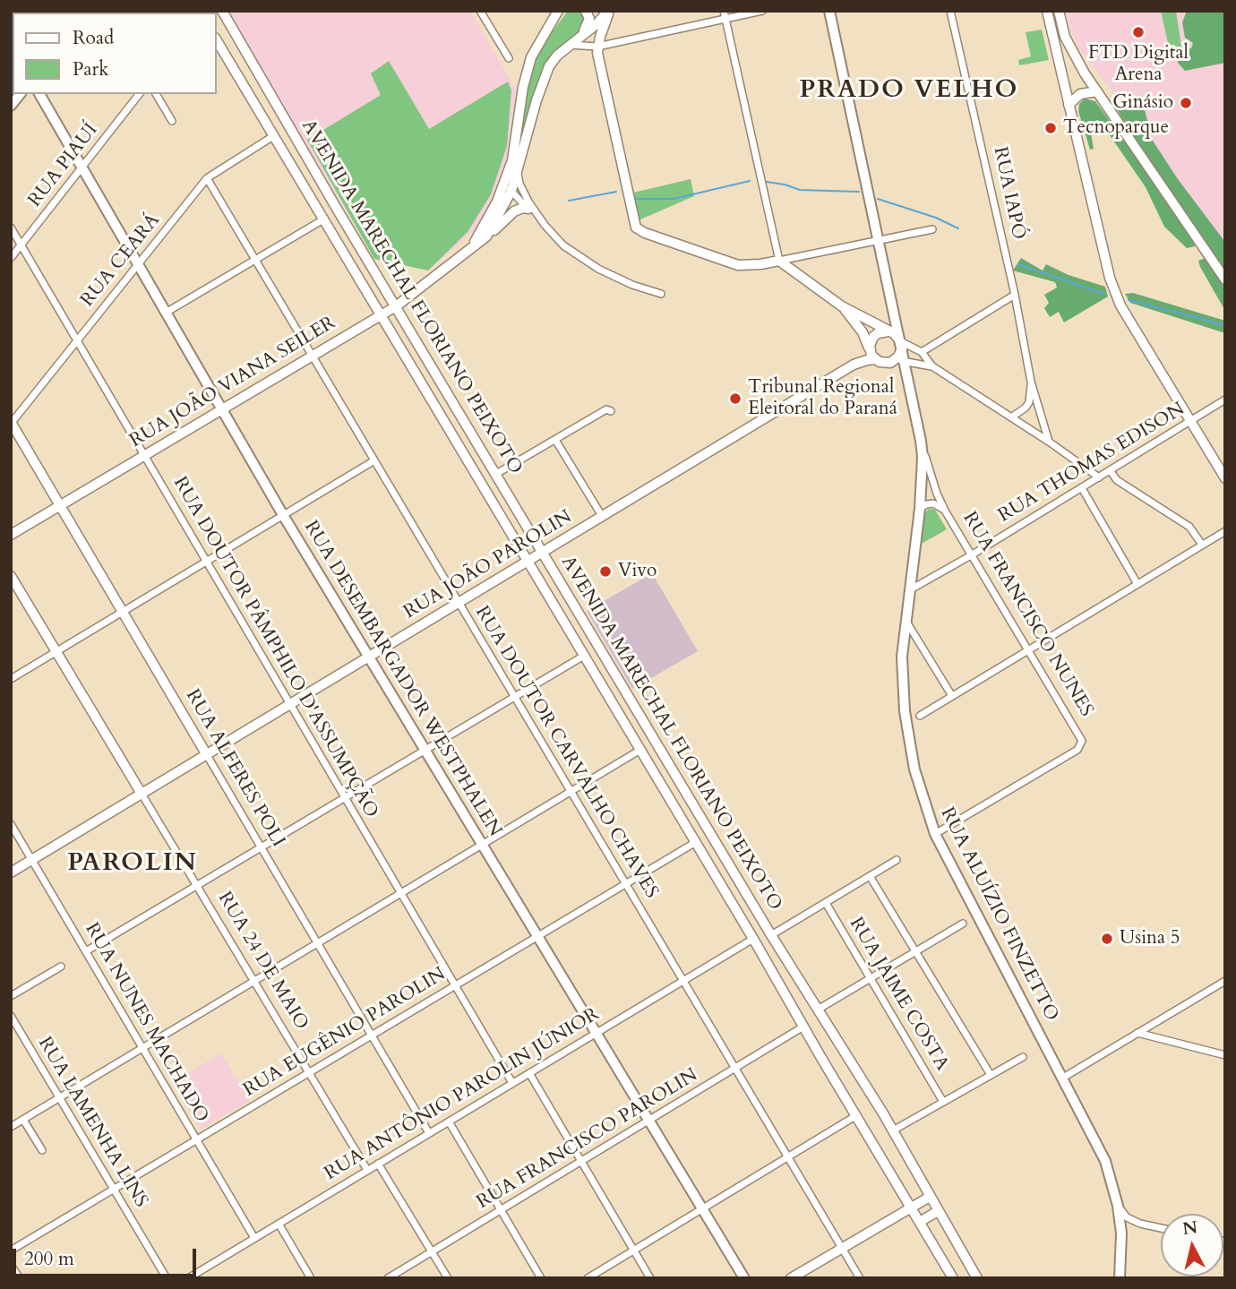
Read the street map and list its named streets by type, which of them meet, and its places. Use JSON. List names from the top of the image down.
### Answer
{
  "streets": {
    "main road": ["RUA FRANCISCO NUNES", "RUA DESEMBARGADOR WESTPHALEN", "RUA ALUÍZIO FINZETTO"],
    "street": [
      "RUA PIAUÍ",
      "RUA IAPÓ",
      "RUA CEARÁ",
      "AVENIDA MARECHAL FLORIANO PEIXOTO",
      "RUA JOÃO VIANA SEILER",
      "RUA THOMAS EDISON",
      "RUA JOÃO PAROLIN",
      "RUA DOUTOR PÂMPHILO D'ASSUMPÇÃO",
      "RUA DOUTOR CARVALHO CHAVES",
      "RUA ALFERES POLI",
      "RUA 24 DE MAIO",
      "RUA JAIME COSTA",
      "RUA NUNES MACHADO",
      "RUA EUGÊNIO PAROLIN",
      "RUA ANTÔNIO PAROLIN JÚNIOR",
      "RUA LAMENHA LINS",
      "RUA FRANCISCO PAROLIN"
    ]
  },
  "crossings": [
    ["RUA PIAUÍ", "RUA DOUTOR PÂMPHILO D'ASSUMPÇÃO"],
    ["RUA PIAUÍ", "RUA DESEMBARGADOR WESTPHALEN"],
    ["RUA CEARÁ", "AVENIDA MARECHAL FLORIANO PEIXOTO"],
    ["RUA CEARÁ", "RUA DESEMBARGADOR WESTPHALEN"],
    ["RUA CEARÁ", "RUA DOUTOR CARVALHO CHAVES"],
    ["RUA CEARÁ", "RUA ALFERES POLI"],
    ["AVENIDA MARECHAL FLORIANO PEIXOTO", "RUA JOÃO VIANA SEILER"],
    ["AVENIDA MARECHAL FLORIANO PEIXOTO", "RUA JOÃO PAROLIN"],
    ["AVENIDA MARECHAL FLORIANO PEIXOTO", "RUA EUGÊNIO PAROLIN"],
    ["AVENIDA MARECHAL FLORIANO PEIXOTO", "RUA ANTÔNIO PAROLIN JÚNIOR"],
    ["AVENIDA MARECHAL FLORIANO PEIXOTO", "RUA FRANCISCO PAROLIN"],
    ["RUA JOÃO VIANA SEILER", "RUA DOUTOR PÂMPHILO D'ASSUMPÇÃO"],
    ["RUA JOÃO VIANA SEILER", "RUA DESEMBARGADOR WESTPHALEN"],
    ["RUA JOÃO VIANA SEILER", "RUA DOUTOR CARVALHO CHAVES"],
    ["RUA JOÃO VIANA SEILER", "RUA ALFERES POLI"],
    ["RUA THOMAS EDISON", "RUA FRANCISCO NUNES"],
    ["RUA THOMAS EDISON", "RUA ALUÍZIO FINZETTO"],
    ["RUA JOÃO PAROLIN", "RUA FRANCISCO NUNES"],
    ["RUA JOÃO PAROLIN", "RUA DOUTOR PÂMPHILO D'ASSUMPÇÃO"],
    ["RUA JOÃO PAROLIN", "RUA DESEMBARGADOR WESTPHALEN"],
    ["RUA JOÃO PAROLIN", "RUA DOUTOR CARVALHO CHAVES"],
    ["RUA JOÃO PAROLIN", "RUA ALFERES POLI"],
    ["RUA JOÃO PAROLIN", "RUA 24 DE MAIO"],
    ["RUA JOÃO PAROLIN", "RUA NUNES MACHADO"],
    ["RUA FRANCISCO NUNES", "RUA ALUÍZIO FINZETTO"],
    ["RUA DOUTOR PÂMPHILO D'ASSUMPÇÃO", "RUA EUGÊNIO PAROLIN"],
    ["RUA DOUTOR PÂMPHILO D'ASSUMPÇÃO", "RUA ANTÔNIO PAROLIN JÚNIOR"],
    ["RUA DESEMBARGADOR WESTPHALEN", "RUA EUGÊNIO PAROLIN"],
    ["RUA DESEMBARGADOR WESTPHALEN", "RUA ANTÔNIO PAROLIN JÚNIOR"],
    ["RUA DESEMBARGADOR WESTPHALEN", "RUA FRANCISCO PAROLIN"],
    ["RUA DOUTOR CARVALHO CHAVES", "RUA EUGÊNIO PAROLIN"],
    ["RUA DOUTOR CARVALHO CHAVES", "RUA ANTÔNIO PAROLIN JÚNIOR"],
    ["RUA DOUTOR CARVALHO CHAVES", "RUA FRANCISCO PAROLIN"],
    ["RUA ALFERES POLI", "RUA EUGÊNIO PAROLIN"],
    ["RUA ALFERES POLI", "RUA ANTÔNIO PAROLIN JÚNIOR"],
    ["RUA 24 DE MAIO", "RUA EUGÊNIO PAROLIN"],
    ["RUA 24 DE MAIO", "RUA ANTÔNIO PAROLIN JÚNIOR"],
    ["RUA NUNES MACHADO", "RUA EUGÊNIO PAROLIN"],
    ["RUA NUNES MACHADO", "RUA ANTÔNIO PAROLIN JÚNIOR"],
    ["RUA EUGÊNIO PAROLIN", "RUA LAMENHA LINS"]
  ],
  "districts": ["PRADO VELHO", "PAROLIN"],
  "places": [
    "FTD Digital Arena",
    "Ginásio",
    "Tecnoparque",
    "Tribunal Regional Eleitoral do Paraná",
    "Vivo",
    "Usina 5"
  ],
  "legend": ["Road", "Park"],
  "scale_bar": "200 m",
  "north": "top"
}
